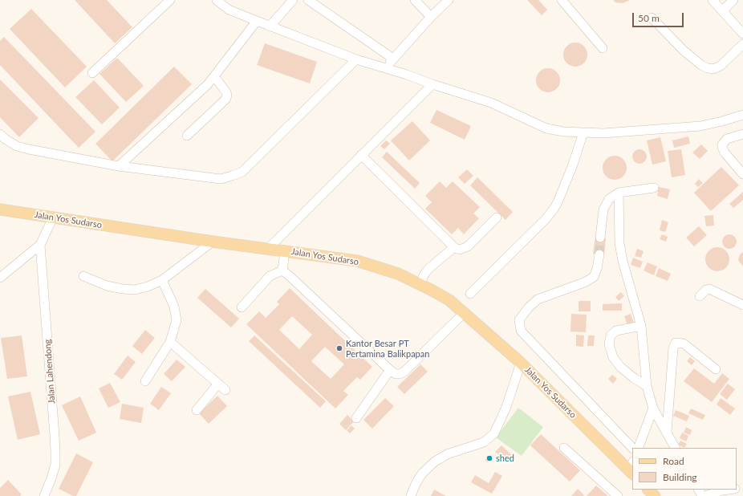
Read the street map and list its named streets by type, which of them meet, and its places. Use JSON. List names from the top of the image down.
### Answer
{
  "streets": {
    "main road": ["Jalan Yos Sudarso"],
    "street": ["Jalan Lahendong"]
  },
  "places": ["Kantor Besar PT Pertamina Balikpapan", "shed"],
  "legend": ["Road", "Building"],
  "scale_bar": "50 m"
}
